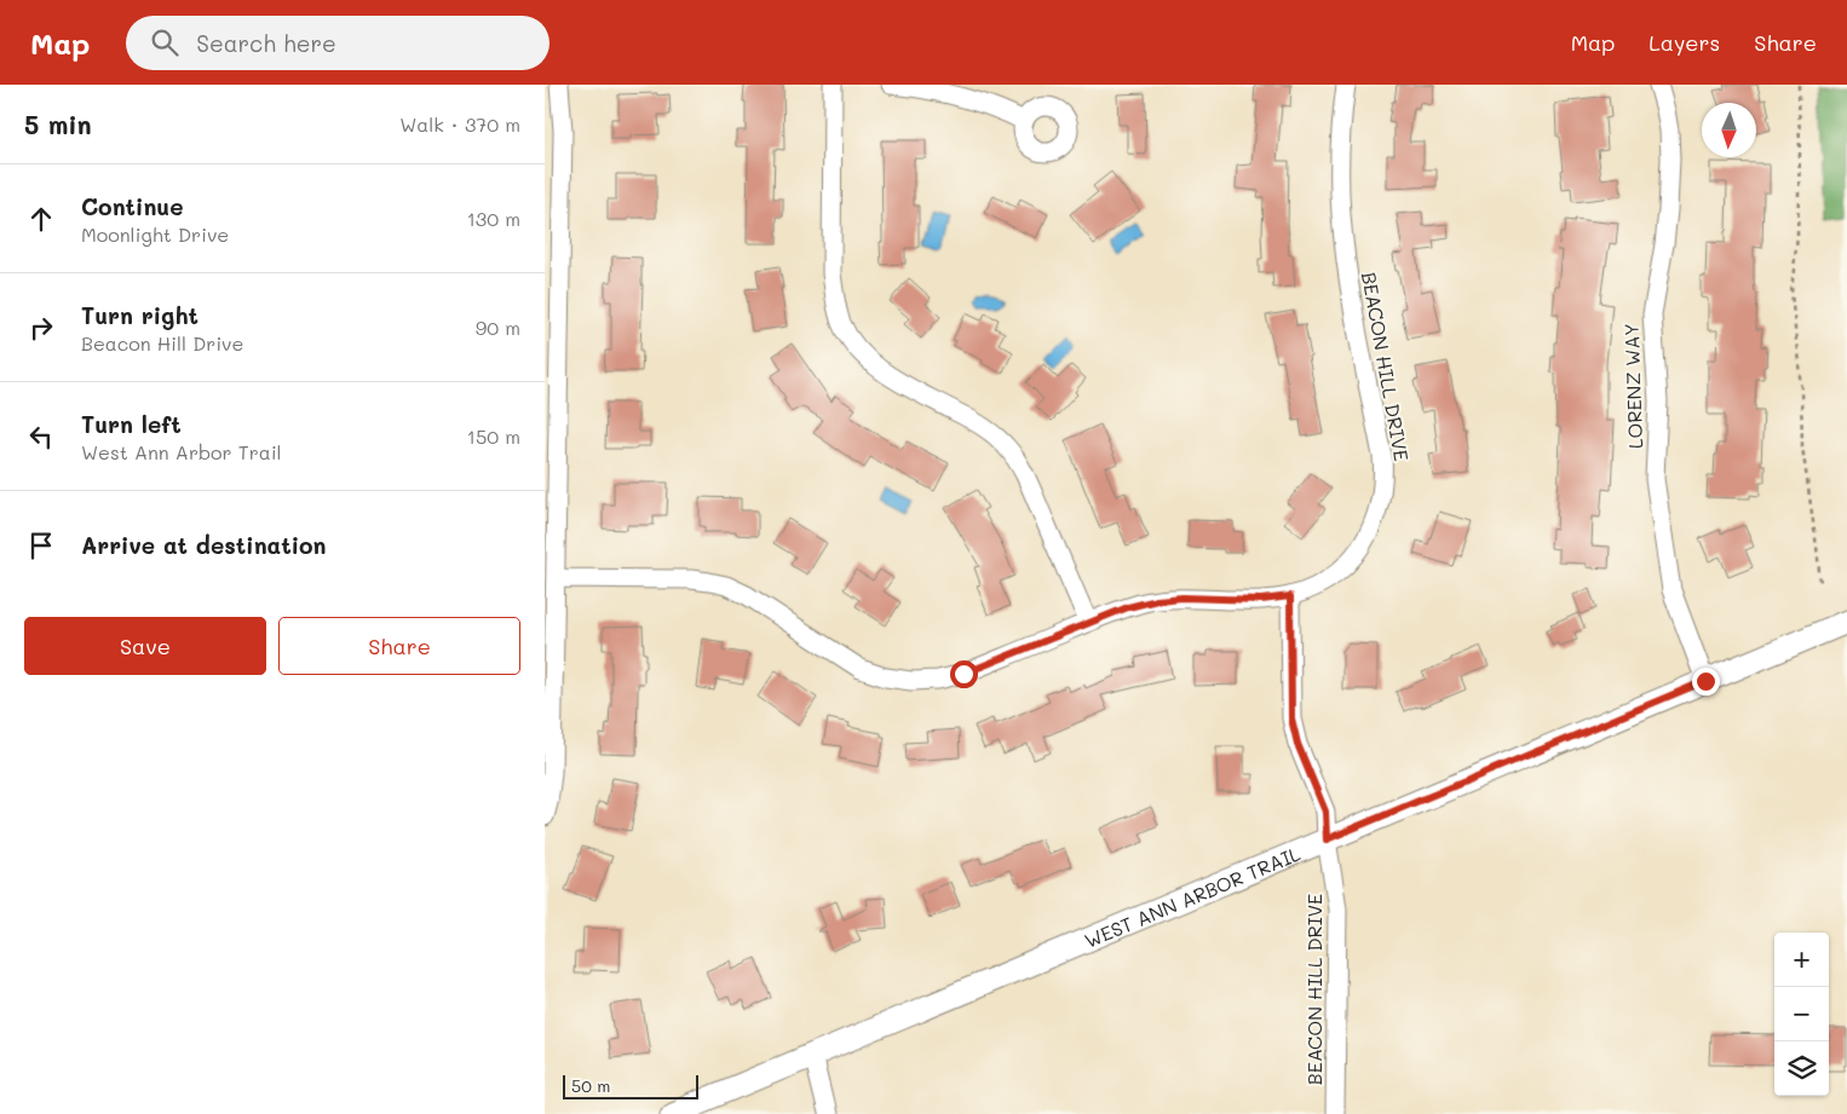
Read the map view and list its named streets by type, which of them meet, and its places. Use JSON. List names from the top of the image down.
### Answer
{
  "streets": {
    "street": ["BEACON HILL DRIVE", "LORENZ WAY", "WEST ANN ARBOR TRAIL"]
  },
  "crossings": [
    ["BEACON HILL DRIVE", "WEST ANN ARBOR TRAIL"],
    ["LORENZ WAY", "WEST ANN ARBOR TRAIL"]
  ],
  "scale_bar": "50 m",
  "north": "bottom",
  "page": {
    "header": "Map",
    "search": "Search here",
    "nav": ["Map", "Layers", "Share"],
    "heading": ["5 min", "Walk · 370 m"],
    "list": [
      ["Continue", "Moonlight Drive", "130 m"],
      ["Turn right", "Beacon Hill Drive", "90 m"],
      ["Turn left", "West Ann Arbor Trail", "150 m"],
      "Arrive at destination"
    ],
    "buttons": ["Save", "Share"],
    "map_buttons": ["+", "−"],
    "scale": "50 m"
  }
}
